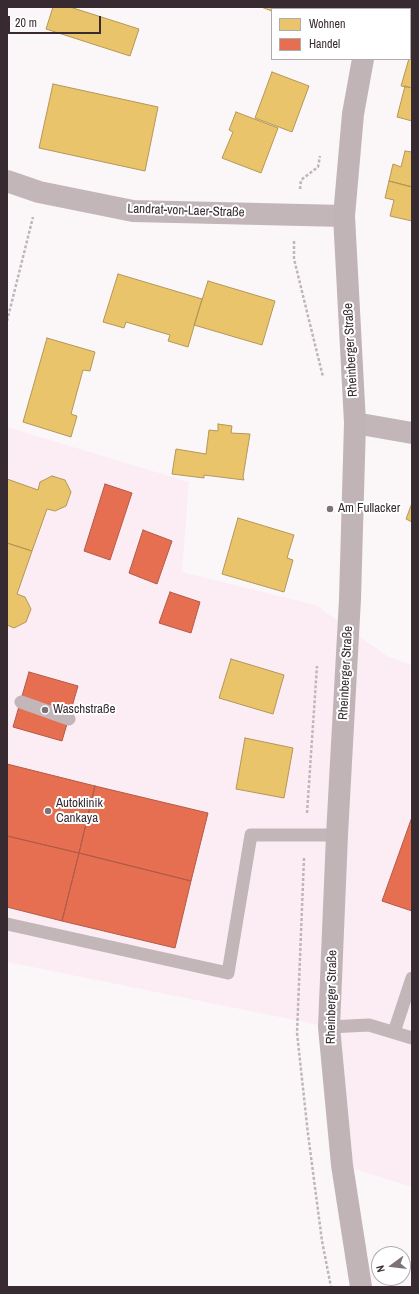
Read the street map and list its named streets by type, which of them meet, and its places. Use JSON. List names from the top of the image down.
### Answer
{
  "streets": {
    "main road": ["Rheinberger Straße"],
    "street": ["Landrat-von-Laer-Straße"]
  },
  "crossings": [
    ["Landrat-von-Laer-Straße", "Rheinberger Straße"]
  ],
  "places": ["Am Fullacker", "Waschstraße", "Autoklinik Cankaya"],
  "legend": ["Wohnen", "Handel"],
  "scale_bar": "20 m",
  "north": "left"
}
